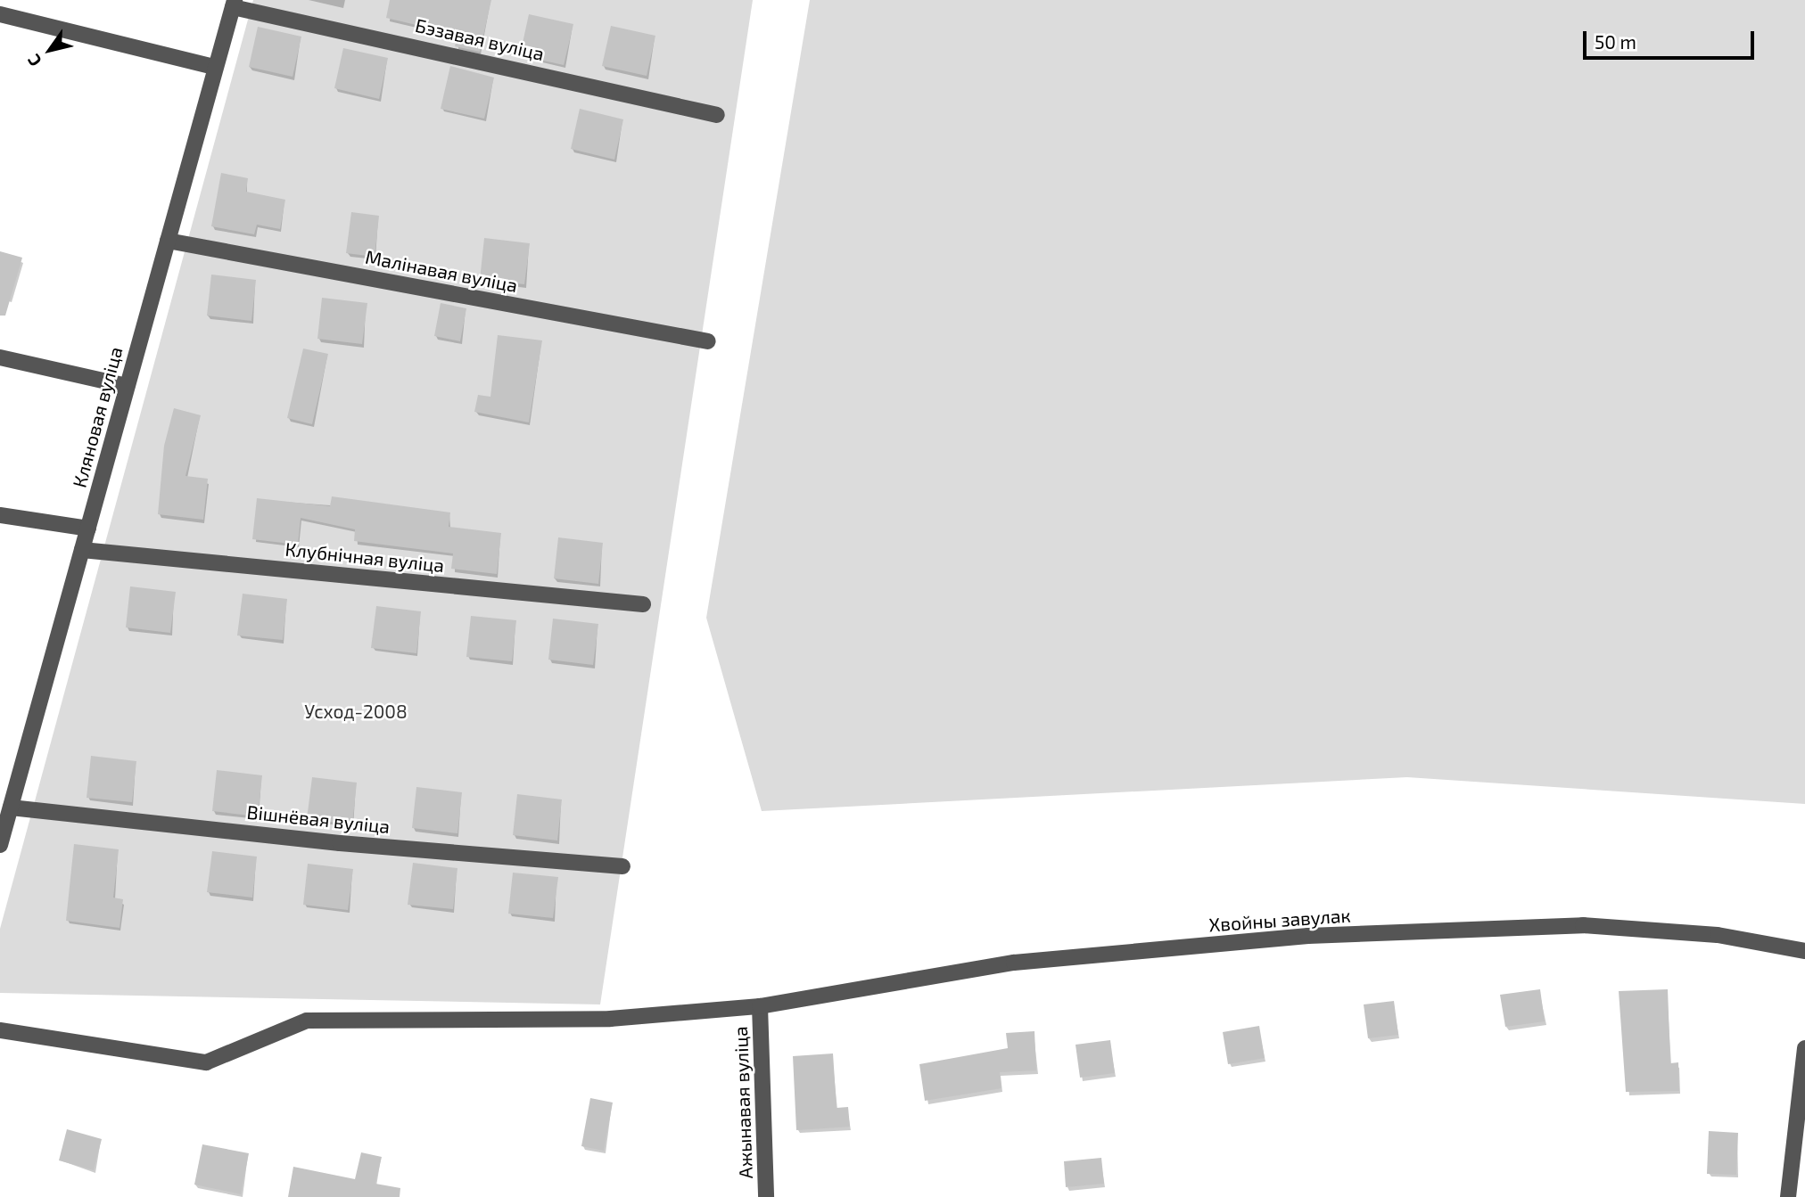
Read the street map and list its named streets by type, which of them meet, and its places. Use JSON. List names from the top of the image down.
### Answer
{
  "streets": {
    "street": [
      "Бэзавая вуліца",
      "Малінавая вуліца",
      "Кляновая вуліца",
      "Клубнічная вуліца",
      "Вішнёвая вуліца",
      "Хвойны завулак",
      "Ажынавая вуліца"
    ]
  },
  "crossings": [
    ["Бэзавая вуліца", "Кляновая вуліца"],
    ["Малінавая вуліца", "Кляновая вуліца"],
    ["Кляновая вуліца", "Клубнічная вуліца"],
    ["Кляновая вуліца", "Вішнёвая вуліца"],
    ["Хвойны завулак", "Ажынавая вуліца"]
  ],
  "parks": ["Усход-2008"],
  "scale_bar": "50 m",
  "north": "bottom left"
}
